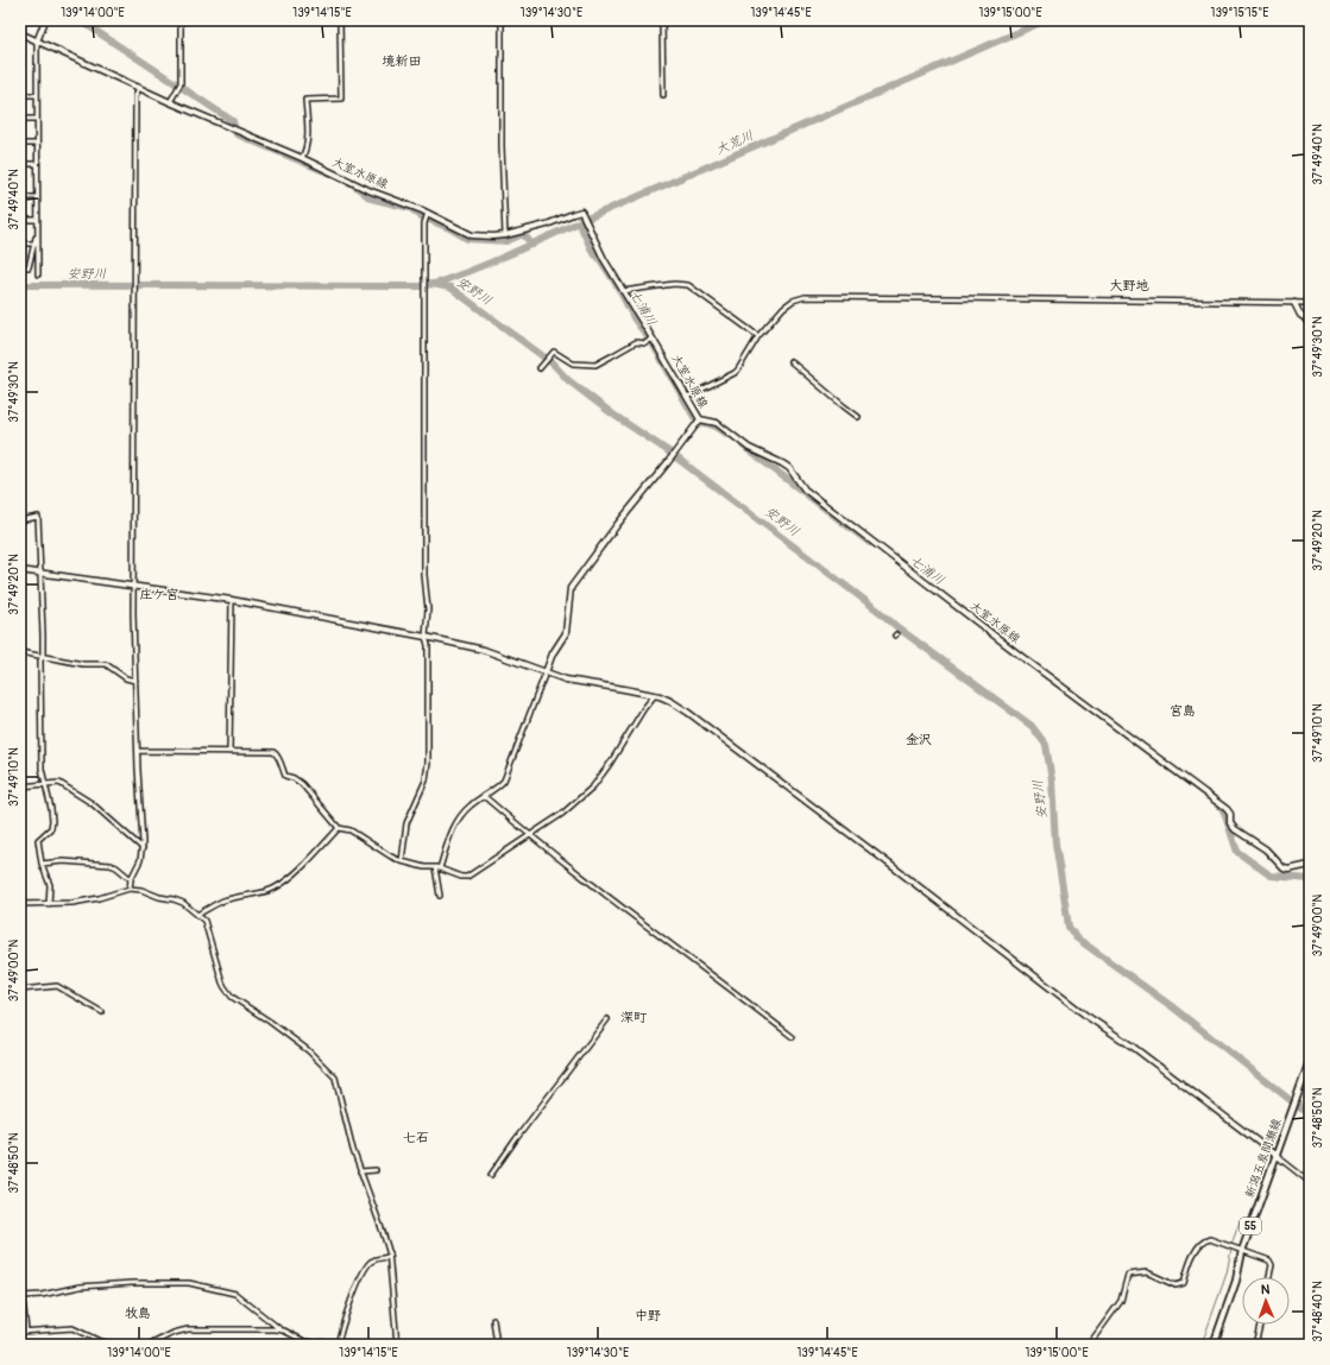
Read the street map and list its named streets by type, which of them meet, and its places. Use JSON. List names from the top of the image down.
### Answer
{
  "streets": {
    "main road": ["新潟五泉間瀬線", "55"],
    "street": ["大室水原線"]
  },
  "districts": [
    "境新田",
    "大野地",
    "庄ケ宮",
    "宮島",
    "金沢",
    "深町",
    "七石",
    "牧島",
    "中野"
  ],
  "water": ["大荒川", "安野川", "七浦川"],
  "north": "top",
  "coordinates": [
    "139°14'00\"E",
    "139°14'15\"E",
    "139°14'30\"E",
    "139°14'45\"E",
    "139°15'00\"E",
    "139°15'15\"E",
    "37°49'40\"N",
    "37°49'30\"N",
    "37°49'20\"N",
    "37°49'10\"N",
    "37°49'00\"N",
    "37°48'50\"N",
    "37°48'40\"N"
  ]
}
